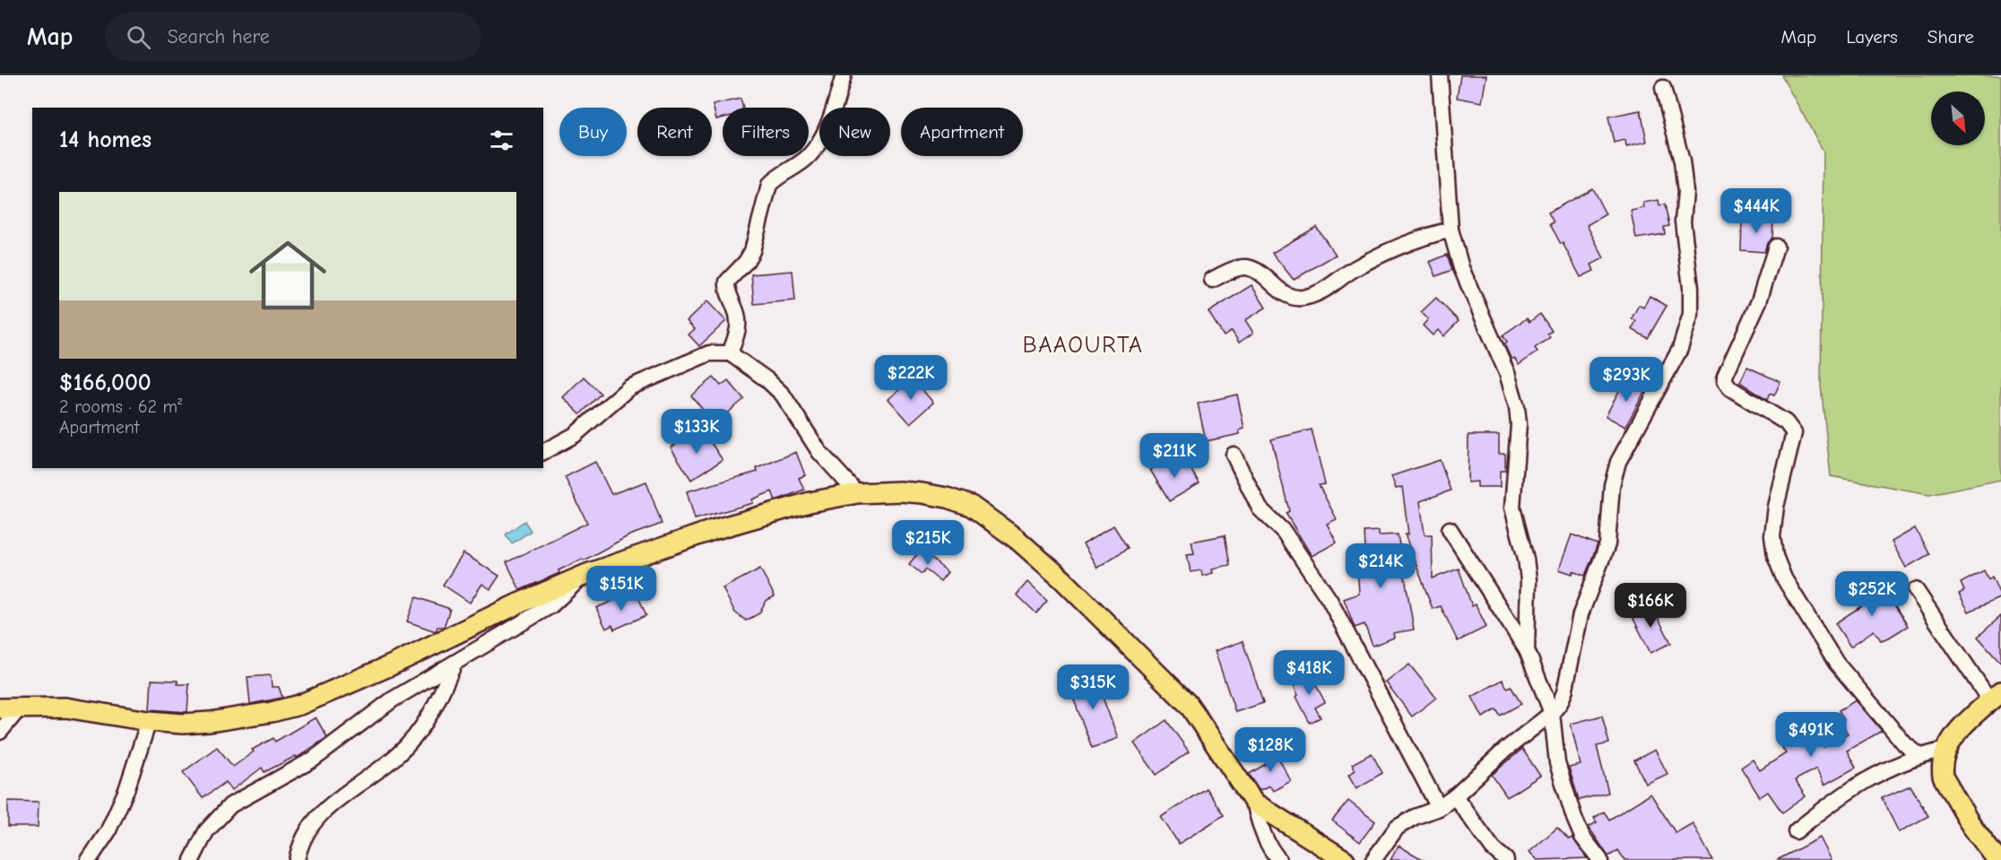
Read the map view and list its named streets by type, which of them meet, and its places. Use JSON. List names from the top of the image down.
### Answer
{
  "districts": ["BAAOURTA"],
  "north": "bottom right",
  "page": {
    "header": "Map",
    "search": "Search here",
    "nav": ["Map", "Layers", "Share"],
    "chip": [
      "Buy",
      "Rent",
      "Filters",
      "New",
      "Apartment"
    ],
    "heading": "14 homes",
    "list": [
      {
        "name": "$166,000",
        "note": "2 rooms · 62 m² · Apartment"
      }
    ],
    "price": [
      "$444K",
      "$222K",
      "$293K",
      "$133K",
      "$211K",
      "$215K",
      "$214K",
      "$151K",
      "$252K",
      "$166K",
      "$418K",
      "$315K",
      "$491K",
      "$128K"
    ]
  }
}
